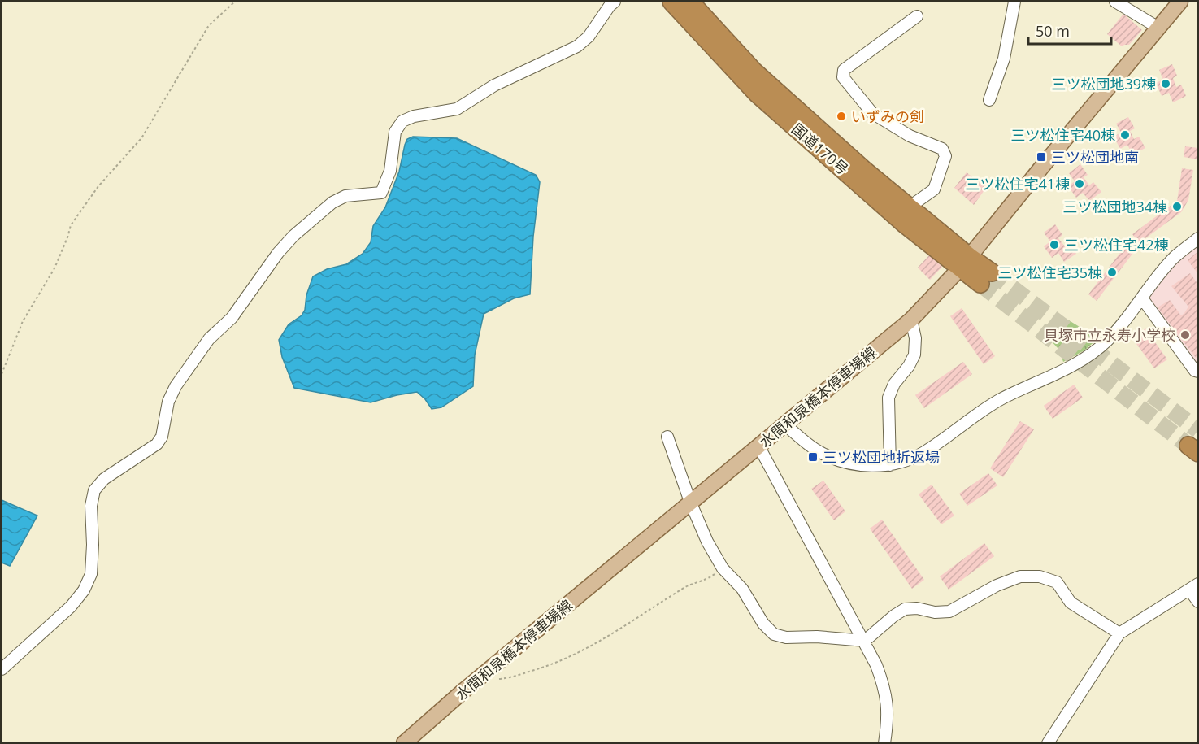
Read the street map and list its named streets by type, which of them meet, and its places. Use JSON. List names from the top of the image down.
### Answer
{
  "streets": {
    "highway": ["国道170号"],
    "main road": ["水間和泉橋本停車場線"]
  },
  "crossings": [
    ["国道170号", "水間和泉橋本停車場線"]
  ],
  "places": {
    "other": [
      "三ツ松団地39棟",
      "いずみの剣",
      "三ツ松住宅40棟",
      "三ツ松住宅41棟",
      "三ツ松団地34棟",
      "三ツ松住宅42棟",
      "三ツ松住宅35棟",
      "貝塚市立永寿小学校"
    ],
    "transit": ["三ツ松団地南", "三ツ松団地折返場"]
  },
  "scale_bar": "50 m"
}
